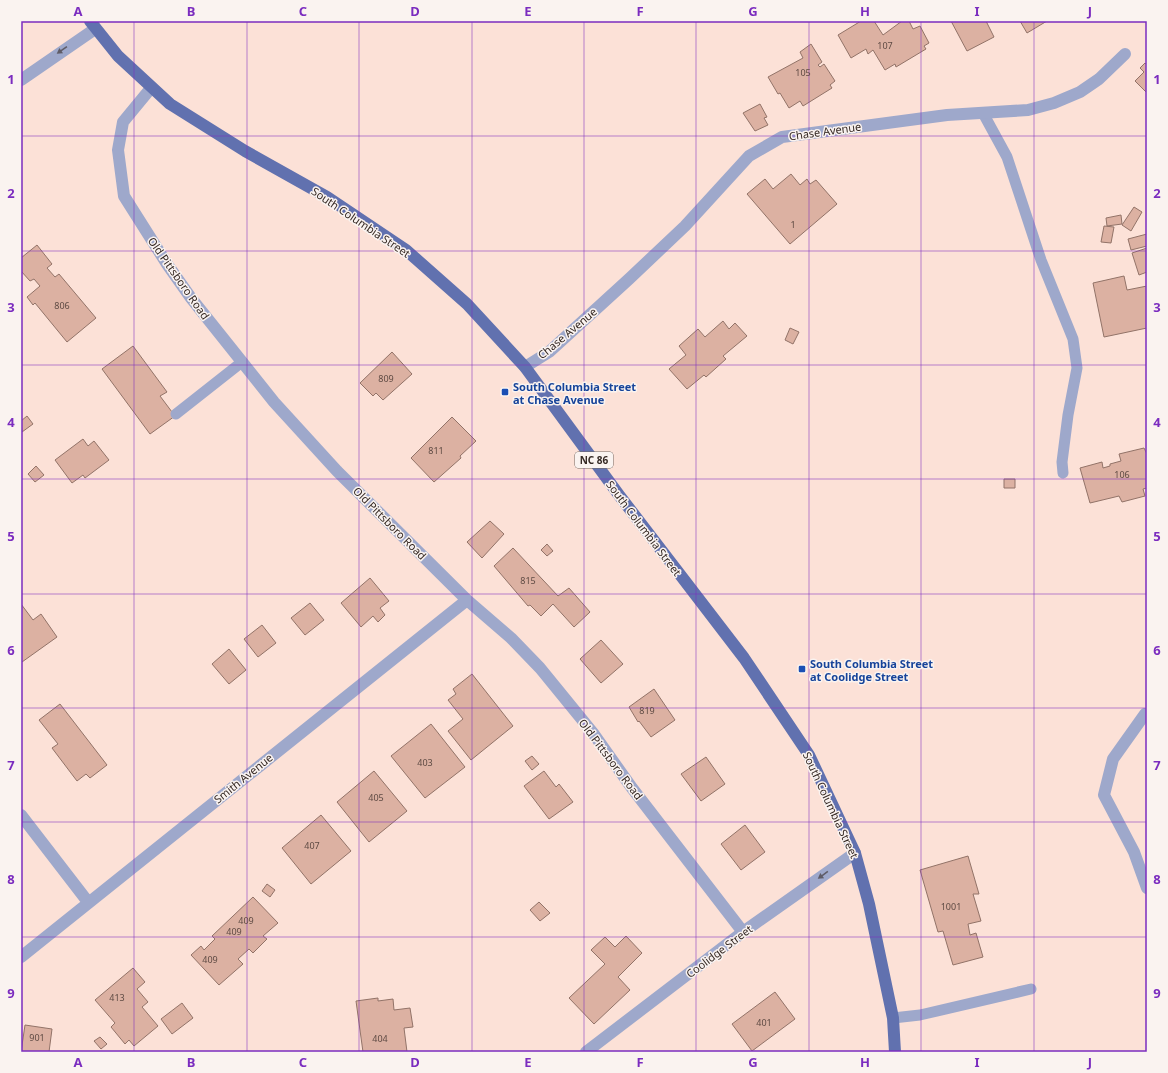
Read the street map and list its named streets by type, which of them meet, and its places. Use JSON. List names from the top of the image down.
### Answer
{
  "streets": {
    "main road": ["South Columbia Street", "NC 86"],
    "street": [
      "Chase Avenue",
      "Old Pittsboro Road",
      "Smith Avenue",
      "Coolidge Street"
    ]
  },
  "crossings": [
    ["Chase Avenue", "South Columbia Street"],
    ["South Columbia Street", "Old Pittsboro Road"],
    ["South Columbia Street", "Coolidge Street"],
    ["Old Pittsboro Road", "Smith Avenue"],
    ["Old Pittsboro Road", "Coolidge Street"]
  ],
  "one_way": ["Coolidge Street"],
  "places": {
    "transit": ["South Columbia Street at Chase Avenue", "South Columbia Street at Coolidge Street"]
  },
  "house_numbers": [
    "107",
    "105",
    "1",
    "806",
    "809",
    "811",
    "106",
    "815",
    "819",
    "403",
    "405",
    "407",
    "1001",
    "409",
    "409",
    "409",
    "413",
    "401",
    "901",
    "404"
  ],
  "grid": {
    "columns": [
      "A",
      "B",
      "C",
      "D",
      "E",
      "F",
      "G",
      "H",
      "I",
      "J"
    ],
    "rows": [
      "1",
      "2",
      "3",
      "4",
      "5",
      "6",
      "7",
      "8",
      "9"
    ]
  }
}
